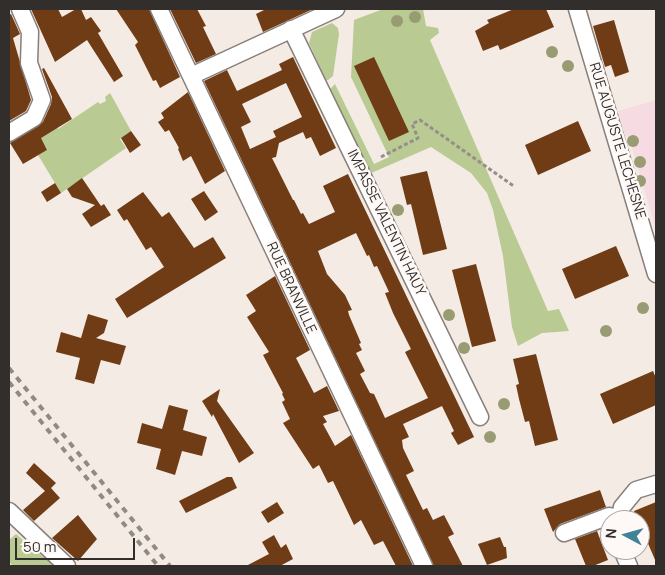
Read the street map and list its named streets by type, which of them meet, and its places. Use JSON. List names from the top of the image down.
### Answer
{
  "streets": {
    "street": ["RUE AUGUSTE LECHESNE", "IMPASSE VALENTIN HAUY", "RUE BRANVILLE"]
  },
  "scale_bar": "50 m",
  "north": "left"
}
